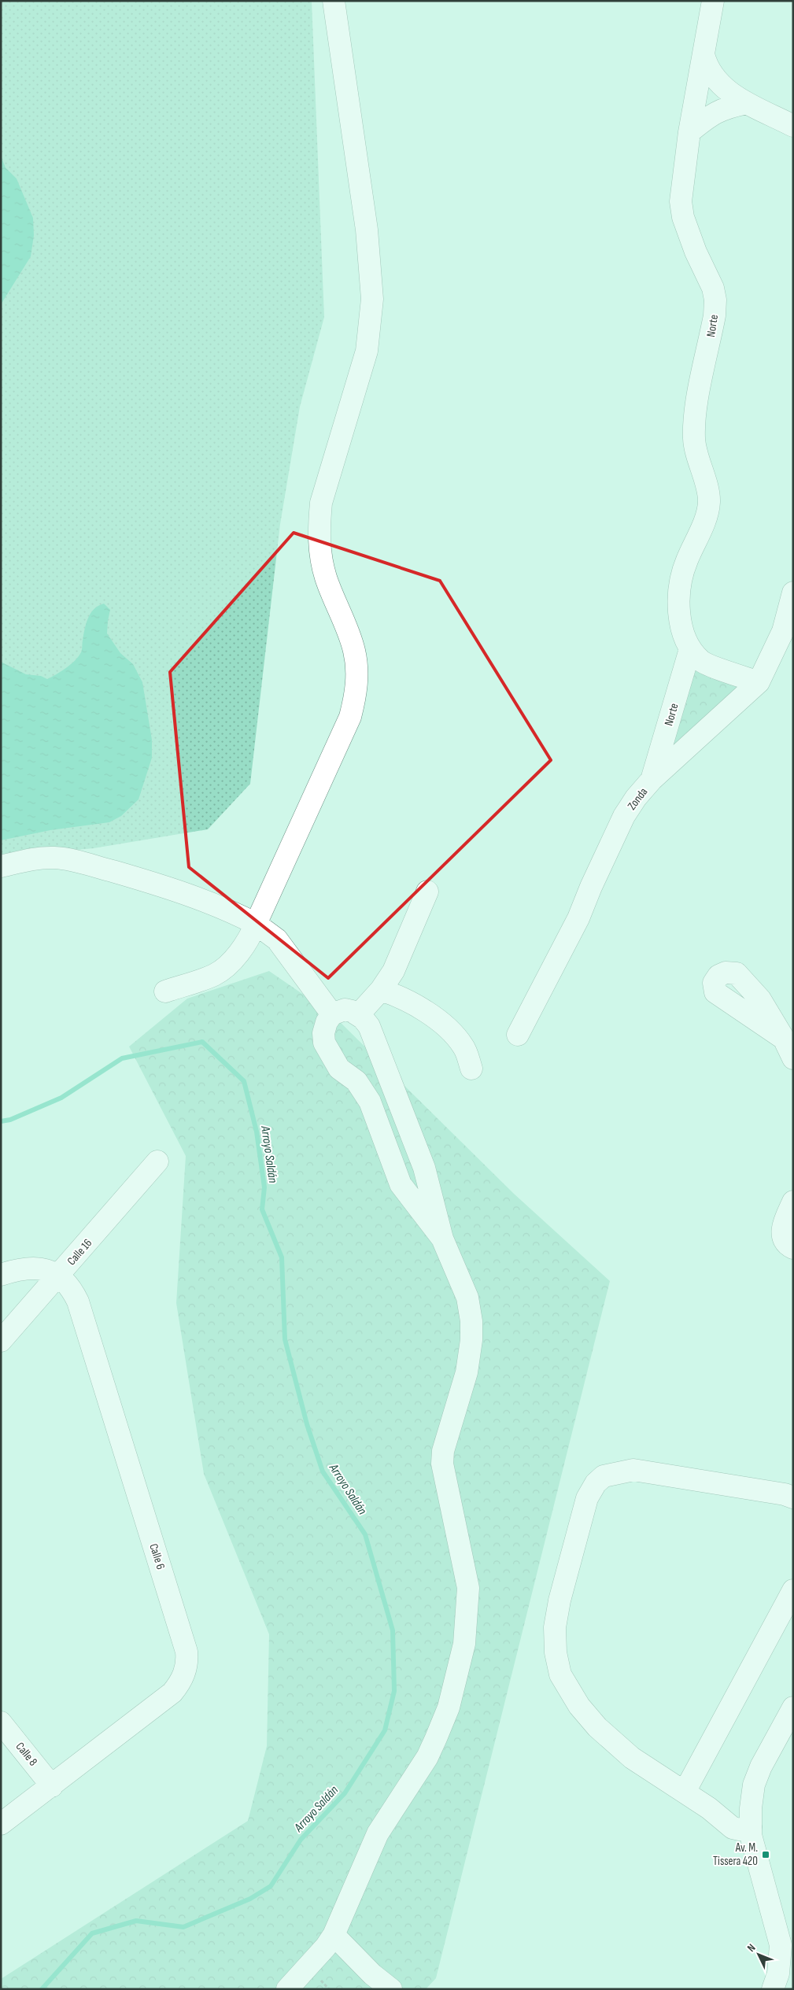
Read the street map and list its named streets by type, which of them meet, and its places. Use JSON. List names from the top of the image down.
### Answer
{
  "streets": {
    "street": [
      "Norte",
      "Zonda",
      "Calle 16",
      "Calle 6",
      "Calle 8"
    ]
  },
  "crossings": [
    ["Norte", "Zonda"],
    ["Calle 16", "Calle 6"],
    ["Calle 6", "Calle 8"]
  ],
  "water": ["Arroyo Saldán"],
  "places": {
    "transit": ["Av. M. Tissera 420"]
  },
  "north": "top left"
}
